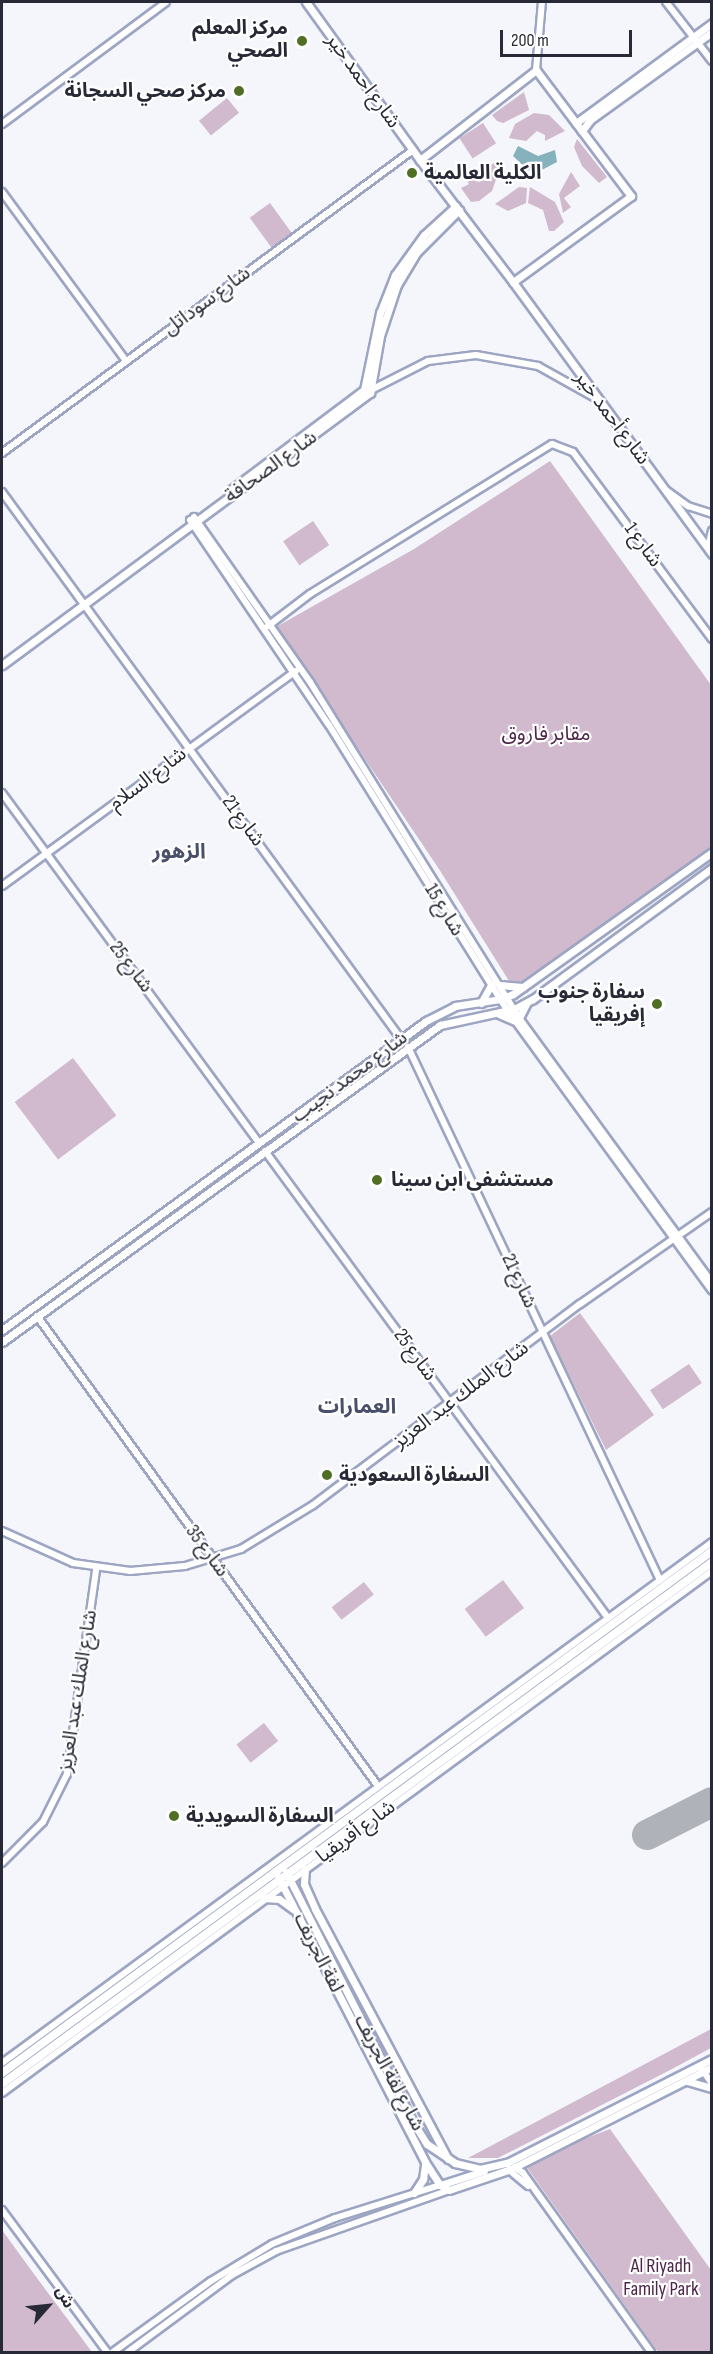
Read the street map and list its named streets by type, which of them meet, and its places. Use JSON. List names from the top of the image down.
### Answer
{
  "streets": {
    "highway": ["شارع أفريقيا"],
    "main road": [
      "شارع احمد خير",
      "شارع أحمد خير",
      "شارع الصحافة",
      "شارع محمد نجيب",
      "لفة الجريف",
      "شارع لفة الجريف"
    ],
    "street": [
      "شارع سوداتل",
      "شارع 1",
      "شارع السلام",
      "شارع 21",
      "شارع 15",
      "شارع 25",
      "شارع الملك عبد العزيز",
      "شارع 35"
    ]
  },
  "crossings": [
    ["شارع احمد خير", "شارع سوداتل"],
    ["شارع احمد خير", "شارع أحمد خير"],
    ["شارع الصحافة", "شارع 21"],
    ["شارع الصحافة", "شارع 15"],
    ["شارع السلام", "شارع 21"],
    ["شارع السلام", "شارع 15"],
    ["شارع السلام", "شارع 25"],
    ["شارع 21", "شارع محمد نجيب"],
    ["شارع 21", "شارع الملك عبد العزيز"],
    ["شارع 21", "شارع أفريقيا"],
    ["شارع 15", "شارع محمد نجيب"],
    ["شارع 15", "شارع الملك عبد العزيز"],
    ["شارع 25", "شارع محمد نجيب"],
    ["شارع 25", "شارع الملك عبد العزيز"],
    ["شارع 25", "شارع أفريقيا"],
    ["شارع محمد نجيب", "شارع 35"],
    ["شارع الملك عبد العزيز", "شارع 35"],
    ["شارع 35", "شارع أفريقيا"],
    ["شارع أفريقيا", "لفة الجريف"],
    ["شارع أفريقيا", "شارع لفة الجريف"],
    ["لفة الجريف", "شارع لفة الجريف"]
  ],
  "districts": ["الزهور", "العمارات"],
  "parks": ["مقابر فاروق", "Al Riyadh Family Park"],
  "places": [
    "مركز المعلم الصحي",
    "مركز صحي السجانة",
    "الكلية العالمية",
    "سفارة جنوب إفريقيا",
    "مستشفى ابن سينا",
    "السفارة السعودية",
    "السفارة السويدية"
  ],
  "scale_bar": "200 m",
  "north": "top right"
}
